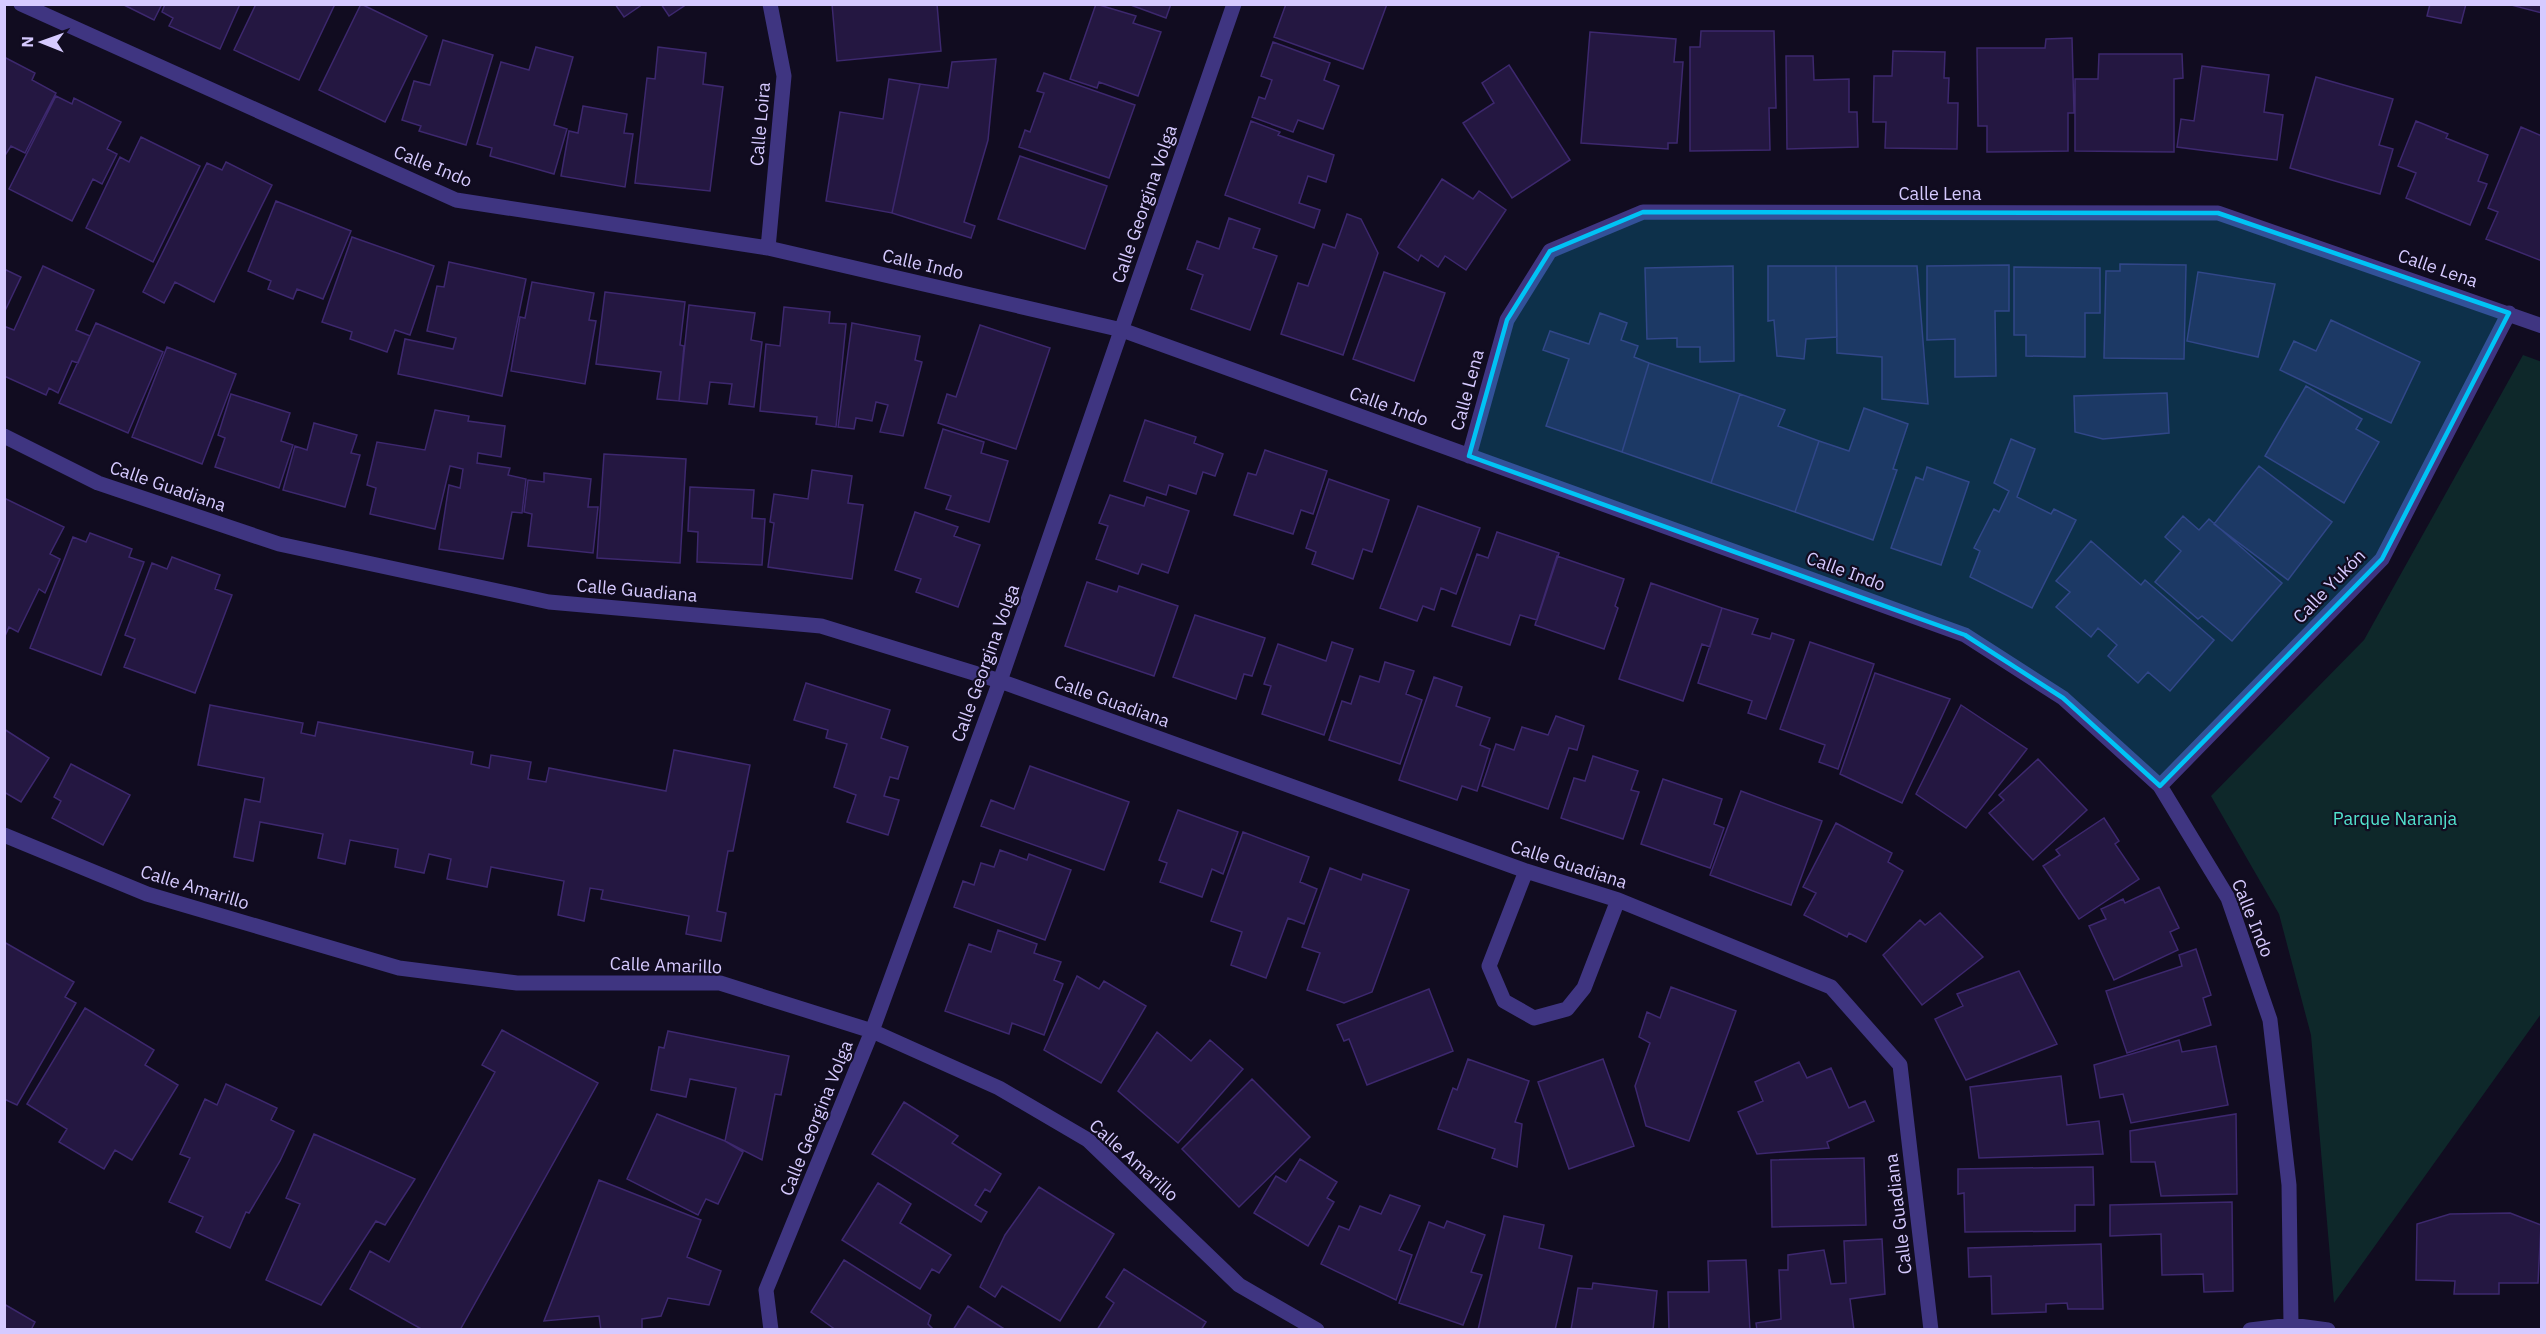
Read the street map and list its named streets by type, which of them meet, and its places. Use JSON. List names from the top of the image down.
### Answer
{
  "streets": {
    "street": [
      "Calle Loira",
      "Calle Indo",
      "Calle Lena",
      "Calle Georgina Volga",
      "Calle Guadiana",
      "Calle Yukón",
      "Calle Amarillo"
    ]
  },
  "crossings": [
    ["Calle Loira", "Calle Indo"],
    ["Calle Indo", "Calle Lena"],
    ["Calle Indo", "Calle Georgina Volga"],
    ["Calle Indo", "Calle Yukón"],
    ["Calle Lena", "Calle Yukón"],
    ["Calle Georgina Volga", "Calle Guadiana"],
    ["Calle Georgina Volga", "Calle Amarillo"]
  ],
  "parks": ["Parque Naranja"],
  "north": "left"
}
